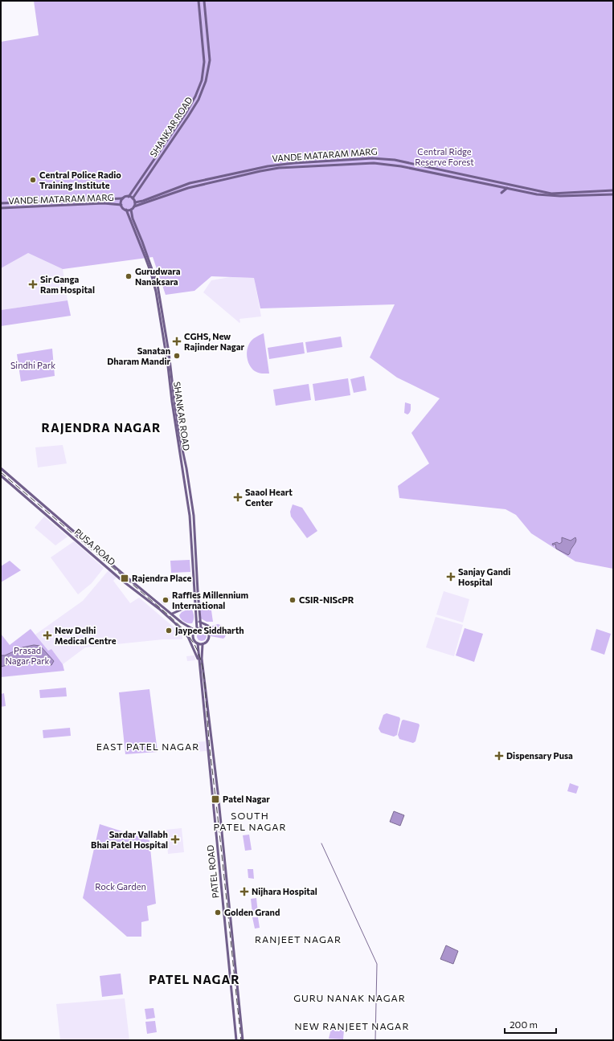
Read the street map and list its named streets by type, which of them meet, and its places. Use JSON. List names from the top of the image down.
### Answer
{
  "streets": {
    "main road": [
      "SHANKAR ROAD",
      "VANDE MATARAM MARG",
      "PUSA ROAD",
      "PATEL ROAD"
    ]
  },
  "crossings": [
    ["SHANKAR ROAD", "VANDE MATARAM MARG"],
    ["SHANKAR ROAD", "PUSA ROAD"],
    ["SHANKAR ROAD", "PATEL ROAD"],
    ["PUSA ROAD", "PATEL ROAD"]
  ],
  "districts": [
    "RAJENDRA NAGAR",
    "EAST PATEL NAGAR",
    "SOUTH PATEL NAGAR",
    "RANJEET NAGAR",
    "PATEL NAGAR",
    "GURU NANAK NAGAR",
    "NEW RANJEET NAGAR"
  ],
  "parks": [
    "Central Ridge Reserve Forest",
    "Sindhi Park",
    "Prasad Nagar Park",
    "Rock Garden"
  ],
  "places": {
    "other": [
      "Central Police Radio Training Institute",
      "Gurudwara Nanaksara",
      "Sanatan Dharam Mandir",
      "Raffles Millennium International",
      "CSIR-NIScPR",
      "Jaypee Siddharth",
      "Golden Grand"
    ],
    "health": [
      "Sir Ganga Ram Hospital",
      "CGHS, New Rajinder Nagar",
      "Saaol Heart Center",
      "Sanjay Gandi Hospital",
      "New Delhi Medical Centre",
      "Dispensary Pusa",
      "Sardar Vallabh Bhai Patel Hospital",
      "Nijhara Hospital"
    ],
    "transit": ["Rajendra Place", "Patel Nagar"]
  },
  "scale_bar": "200 m"
}
